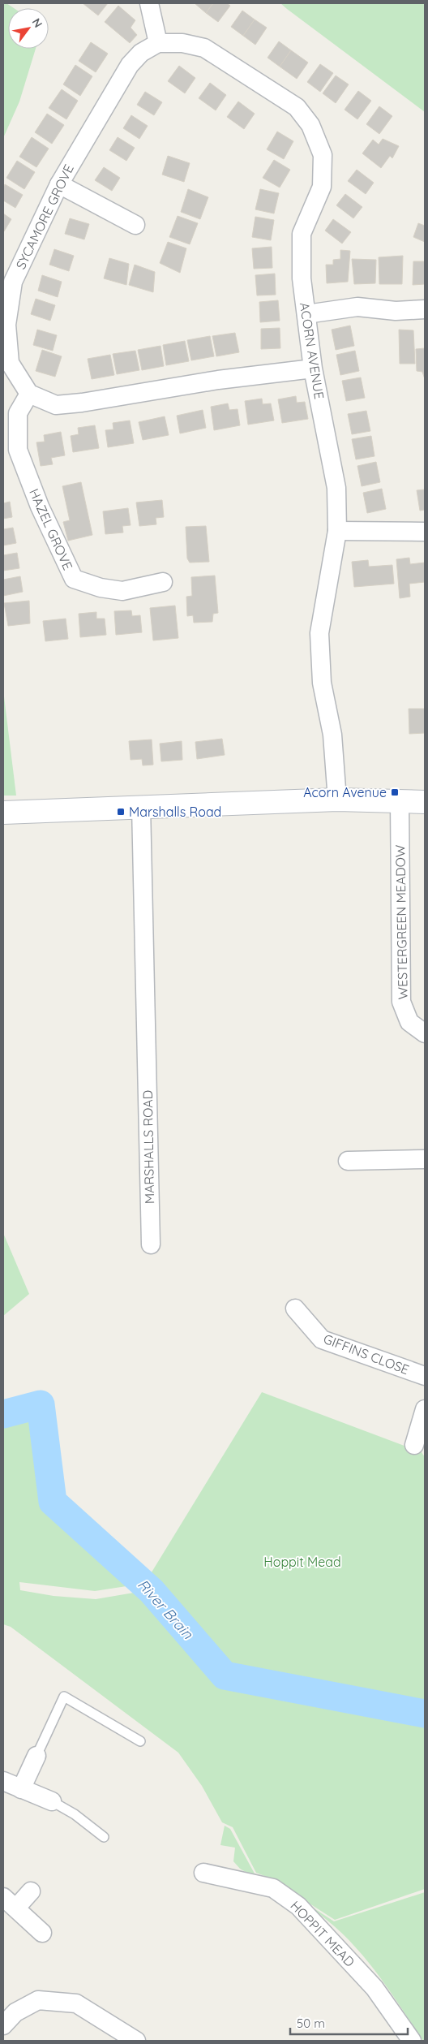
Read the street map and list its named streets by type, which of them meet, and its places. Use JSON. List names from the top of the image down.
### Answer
{
  "streets": {
    "street": [
      "SYCAMORE GROVE",
      "ACORN AVENUE",
      "HAZEL GROVE",
      "WESTERGREEN MEADOW",
      "MARSHALLS ROAD",
      "GIFFINS CLOSE",
      "HOPPIT MEAD"
    ]
  },
  "crossings": [
    ["SYCAMORE GROVE", "ACORN AVENUE"],
    ["SYCAMORE GROVE", "HAZEL GROVE"]
  ],
  "water": ["River Brain"],
  "parks": ["Hoppit Mead"],
  "places": {
    "transit": ["Acorn Avenue", "Marshalls Road"]
  },
  "scale_bar": "50 m",
  "north": "top right"
}
